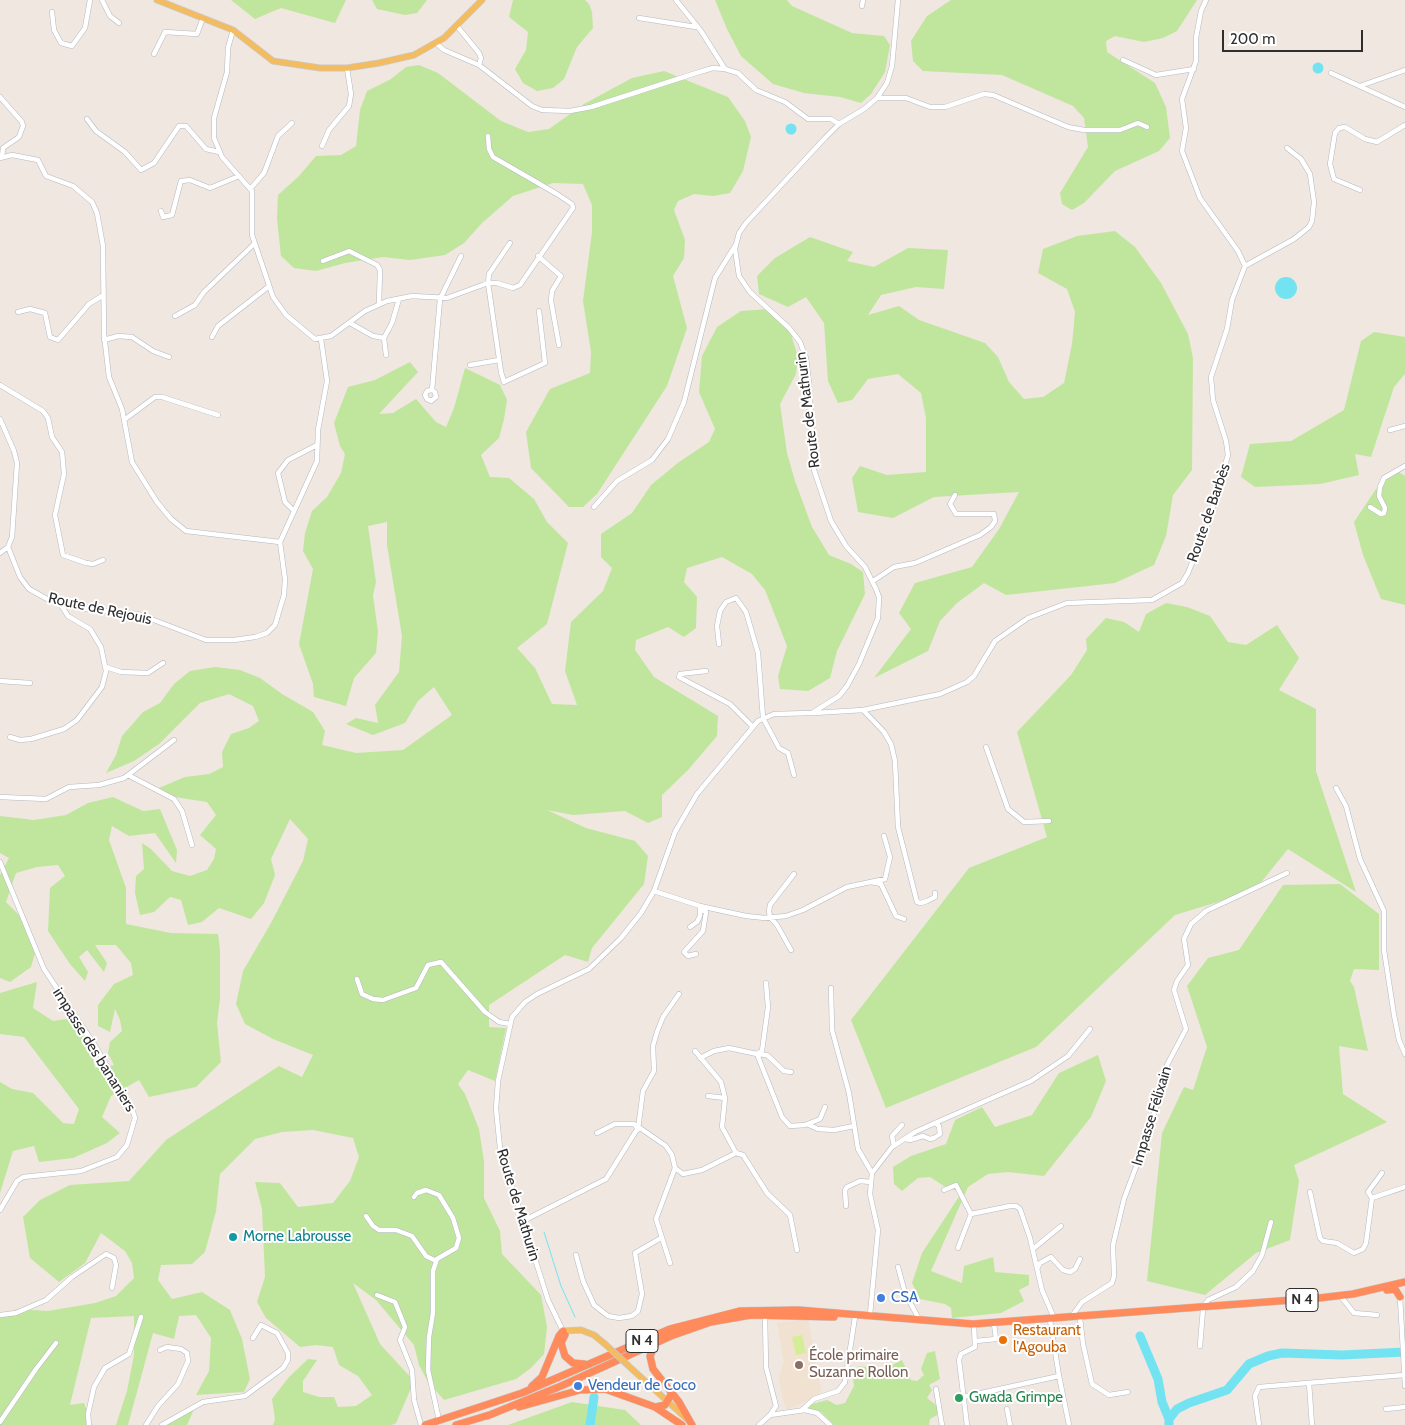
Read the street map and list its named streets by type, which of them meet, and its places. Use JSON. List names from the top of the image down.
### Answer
{
  "streets": {
    "highway": ["N 4"],
    "street": [
      "Route de Mathurin",
      "Route de Barbès",
      "Route de Rejouis",
      "impasse des bananiers",
      "Impasse Félixain"
    ]
  },
  "crossings": [
    ["Route de Mathurin", "Route de Barbès"],
    ["Impasse Félixain", "N 4"]
  ],
  "places": [
    "Morne Labrousse",
    "CSA",
    "Restaurant l'Agouba",
    "École primaire Suzanne Rollon",
    "Vendeur de Coco",
    "Gwada Grimpe"
  ],
  "scale_bar": "200 m"
}
